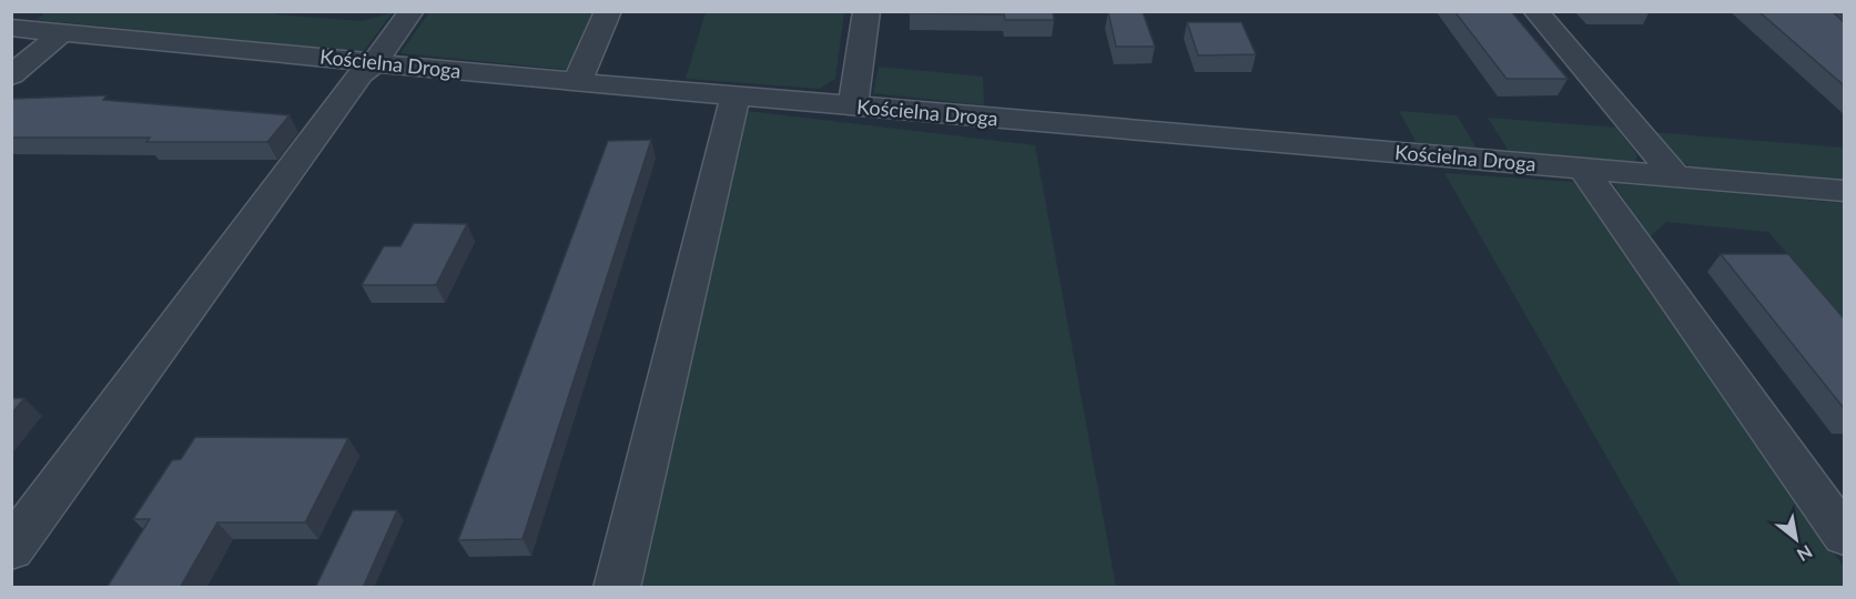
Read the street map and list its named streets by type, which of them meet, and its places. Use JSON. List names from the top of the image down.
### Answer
{
  "streets": {
    "street": ["Kościelna Droga"]
  },
  "north": "bottom right"
}
